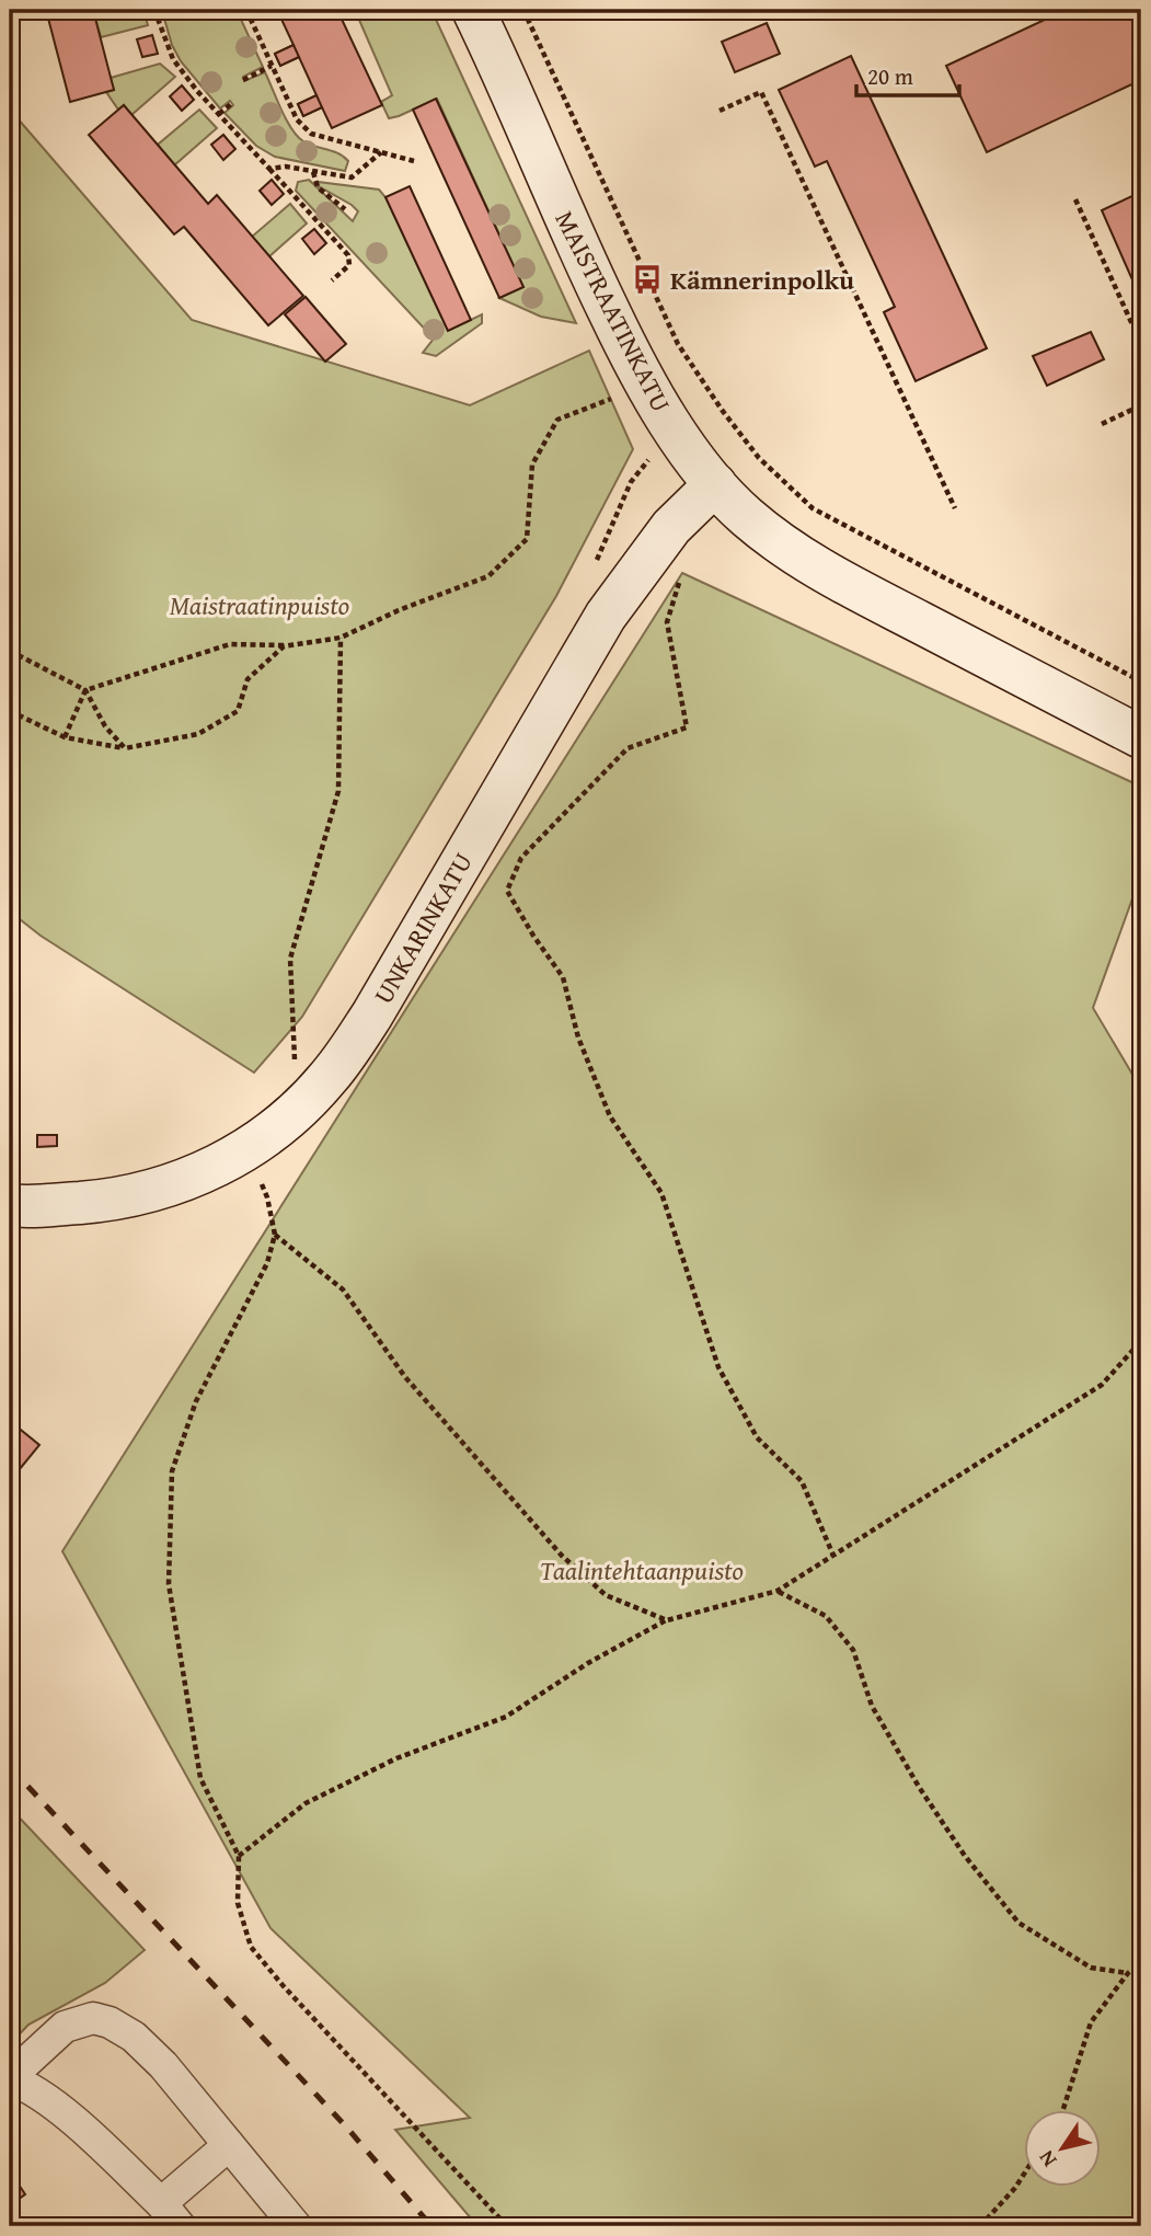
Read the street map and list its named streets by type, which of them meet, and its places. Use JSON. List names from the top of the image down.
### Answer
{
  "streets": {
    "street": ["MAISTRAATINKATU", "UNKARINKATU"]
  },
  "crossings": [
    ["MAISTRAATINKATU", "UNKARINKATU"]
  ],
  "parks": ["Maistraatinpuisto", "Taalintehtaanpuisto"],
  "places": {
    "bus stop": ["Kämnerinpolku"]
  },
  "scale_bar": "20 m",
  "north": "bottom left"
}
